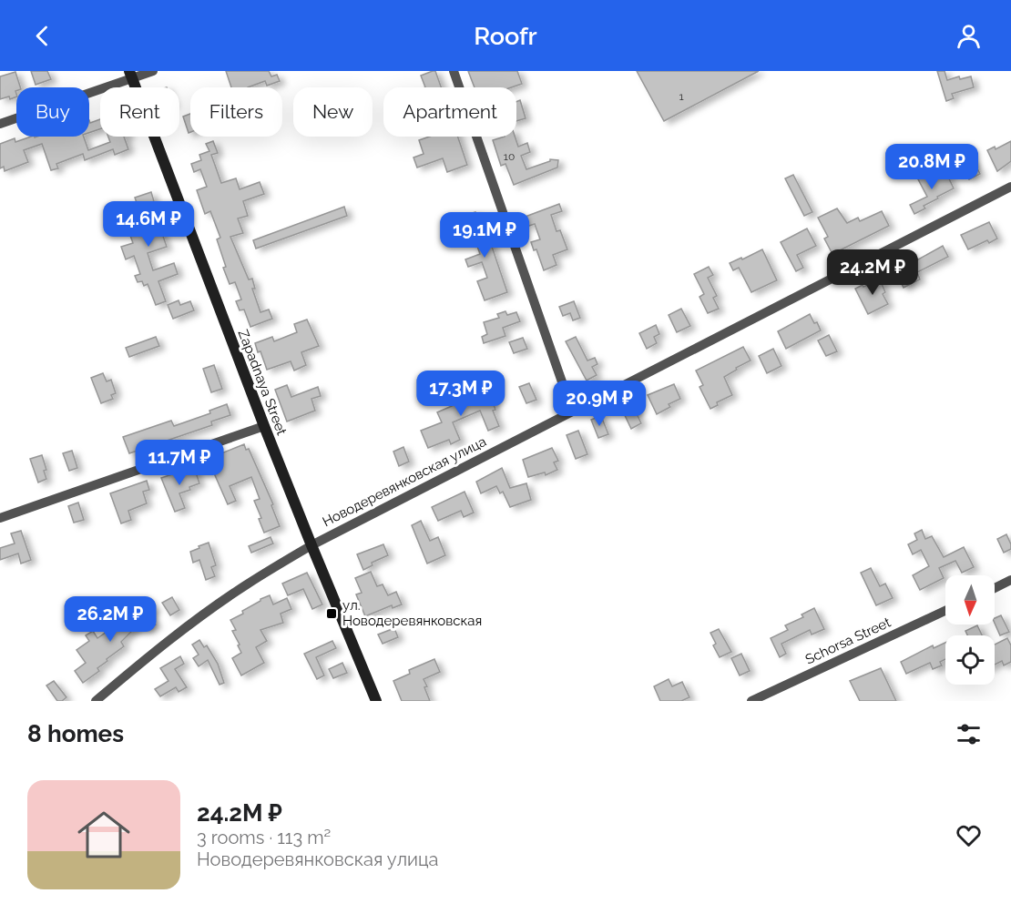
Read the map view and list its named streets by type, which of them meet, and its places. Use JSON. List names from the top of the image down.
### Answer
{
  "streets": {
    "main road": ["Zapadnaya Street"],
    "street": ["Новодеревянковская улица", "Schorsa Street"]
  },
  "crossings": [
    ["Zapadnaya Street", "Новодеревянковская улица"]
  ],
  "places": {
    "transit": ["ул. Новодеревянковская"]
  },
  "house_numbers": ["1", "10"],
  "north": "bottom",
  "page": {
    "header": "Roofr",
    "chip": [
      "Buy",
      "Rent",
      "Filters",
      "New",
      "Apartment"
    ],
    "price": [
      "20.8M ₽",
      "14.6M ₽",
      "19.1M ₽",
      "24.2M ₽",
      "17.3M ₽",
      "20.9M ₽",
      "11.7M ₽",
      "26.2M ₽"
    ],
    "heading": "8 homes",
    "list": [
      {
        "name": "24.2M ₽",
        "note": "3 rooms · 113 m² · Новодеревянковская улица"
      }
    ]
  }
}
